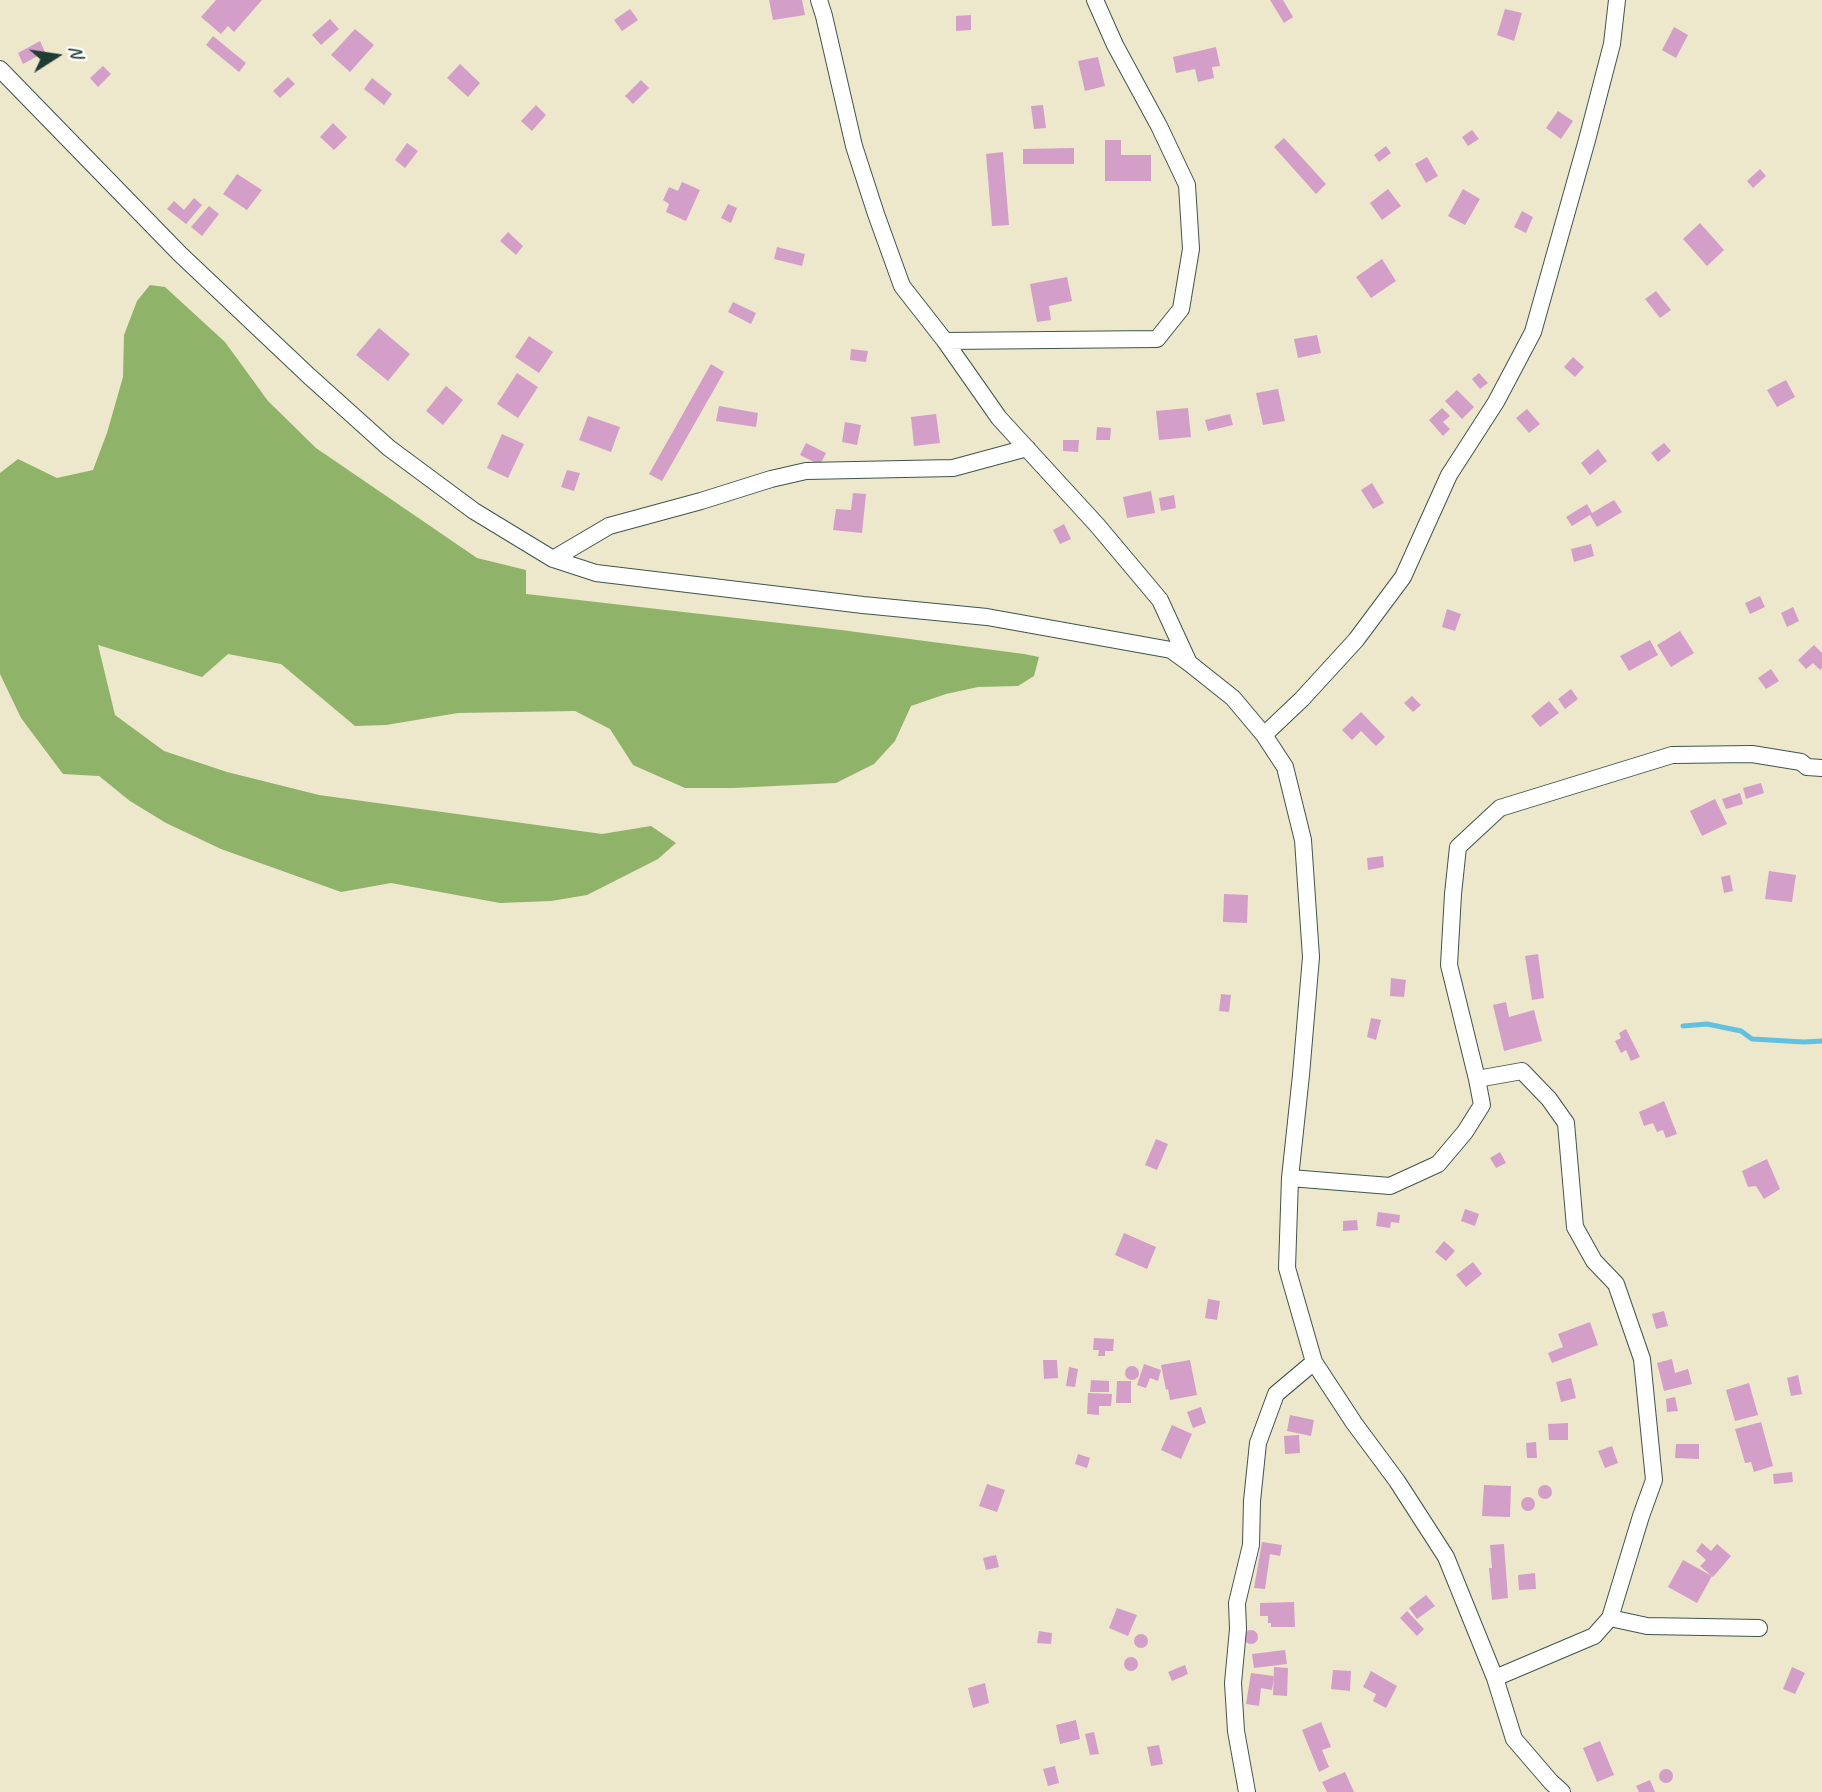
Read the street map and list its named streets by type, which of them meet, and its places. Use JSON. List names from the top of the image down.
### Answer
{
  "north": "right"
}
